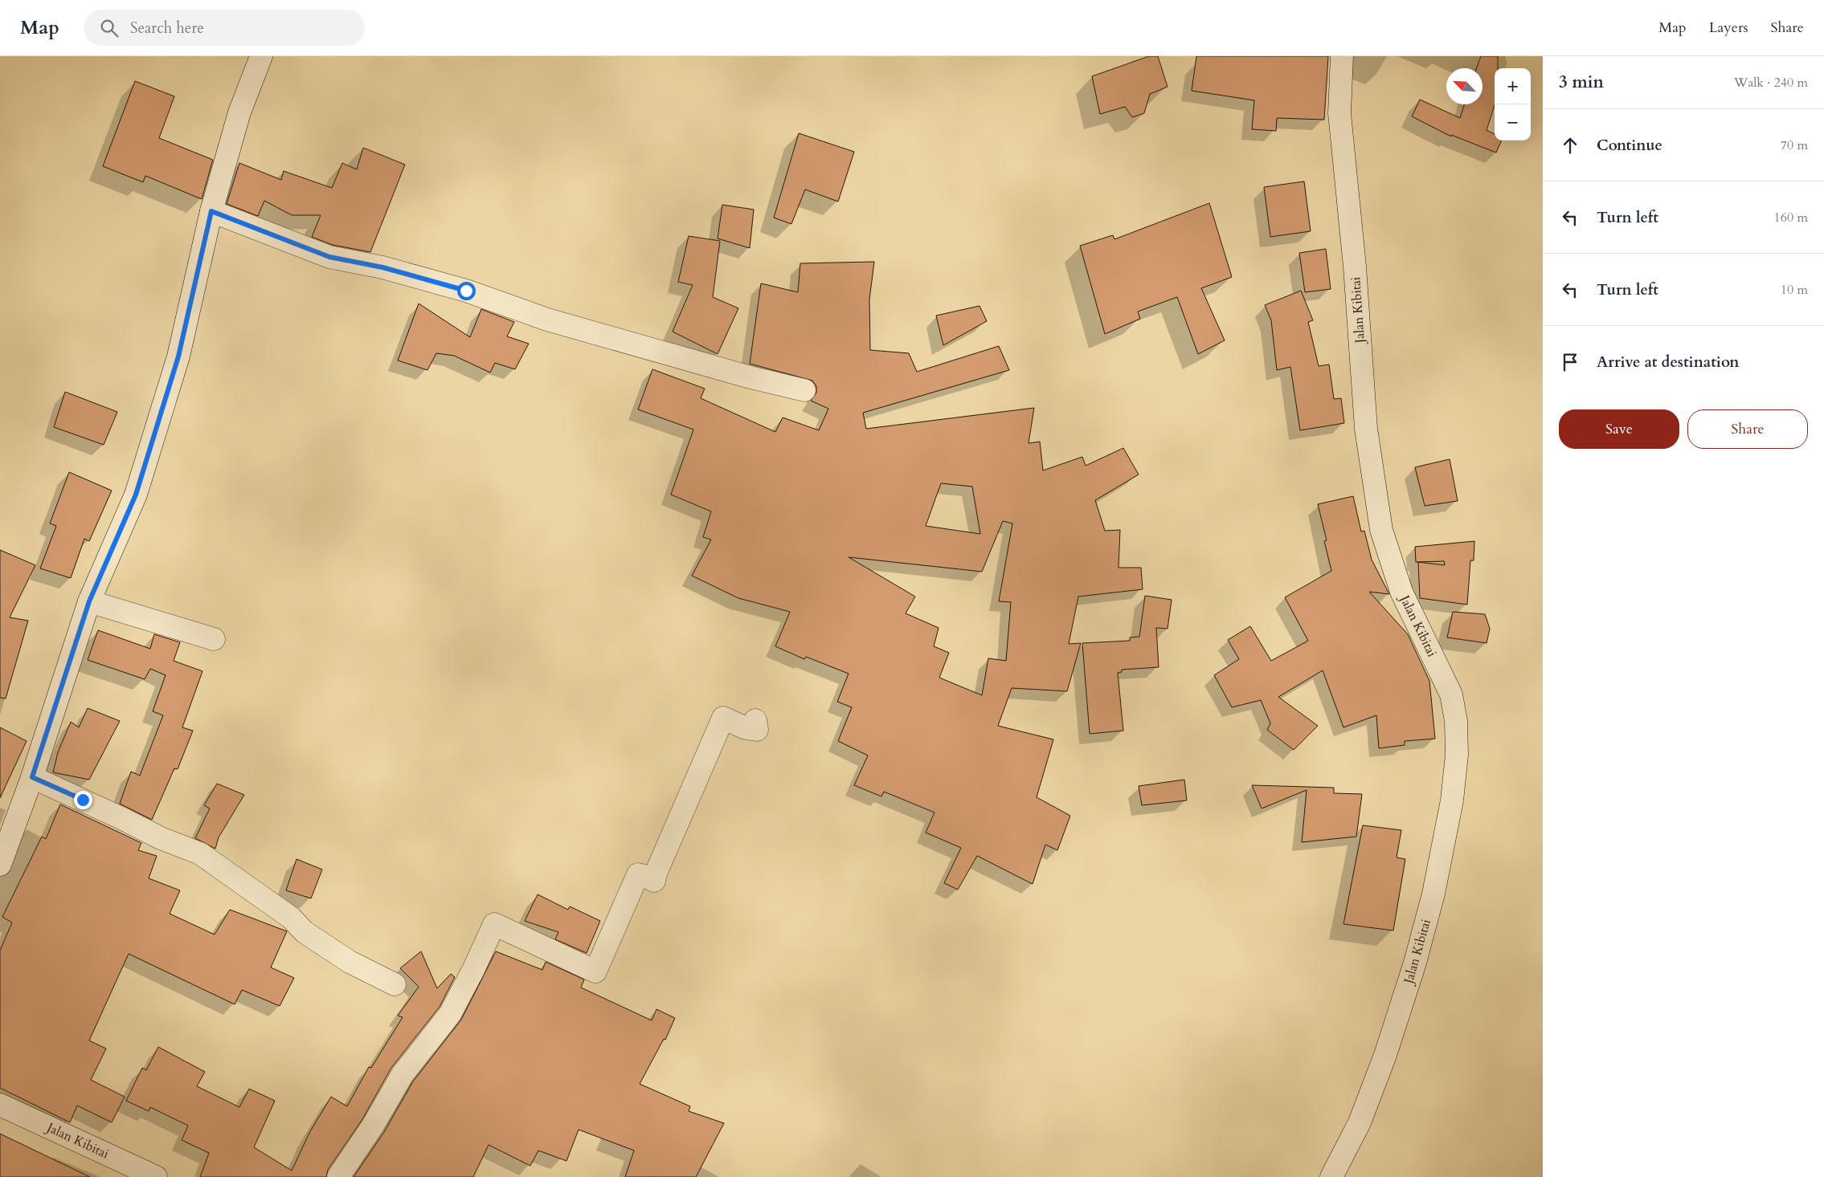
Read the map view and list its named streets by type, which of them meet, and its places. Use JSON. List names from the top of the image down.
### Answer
{
  "streets": {
    "street": ["Jalan Kibitai"]
  },
  "north": "top left",
  "page": {
    "header": "Map",
    "search": "Search here",
    "nav": ["Map", "Layers", "Share"],
    "heading": ["3 min", "Walk · 240 m"],
    "map_buttons": ["+", "−"],
    "list": [
      ["Continue", "70 m"],
      ["Turn left", "160 m"],
      ["Turn left", "10 m"],
      "Arrive at destination"
    ],
    "buttons": ["Save", "Share"]
  }
}
